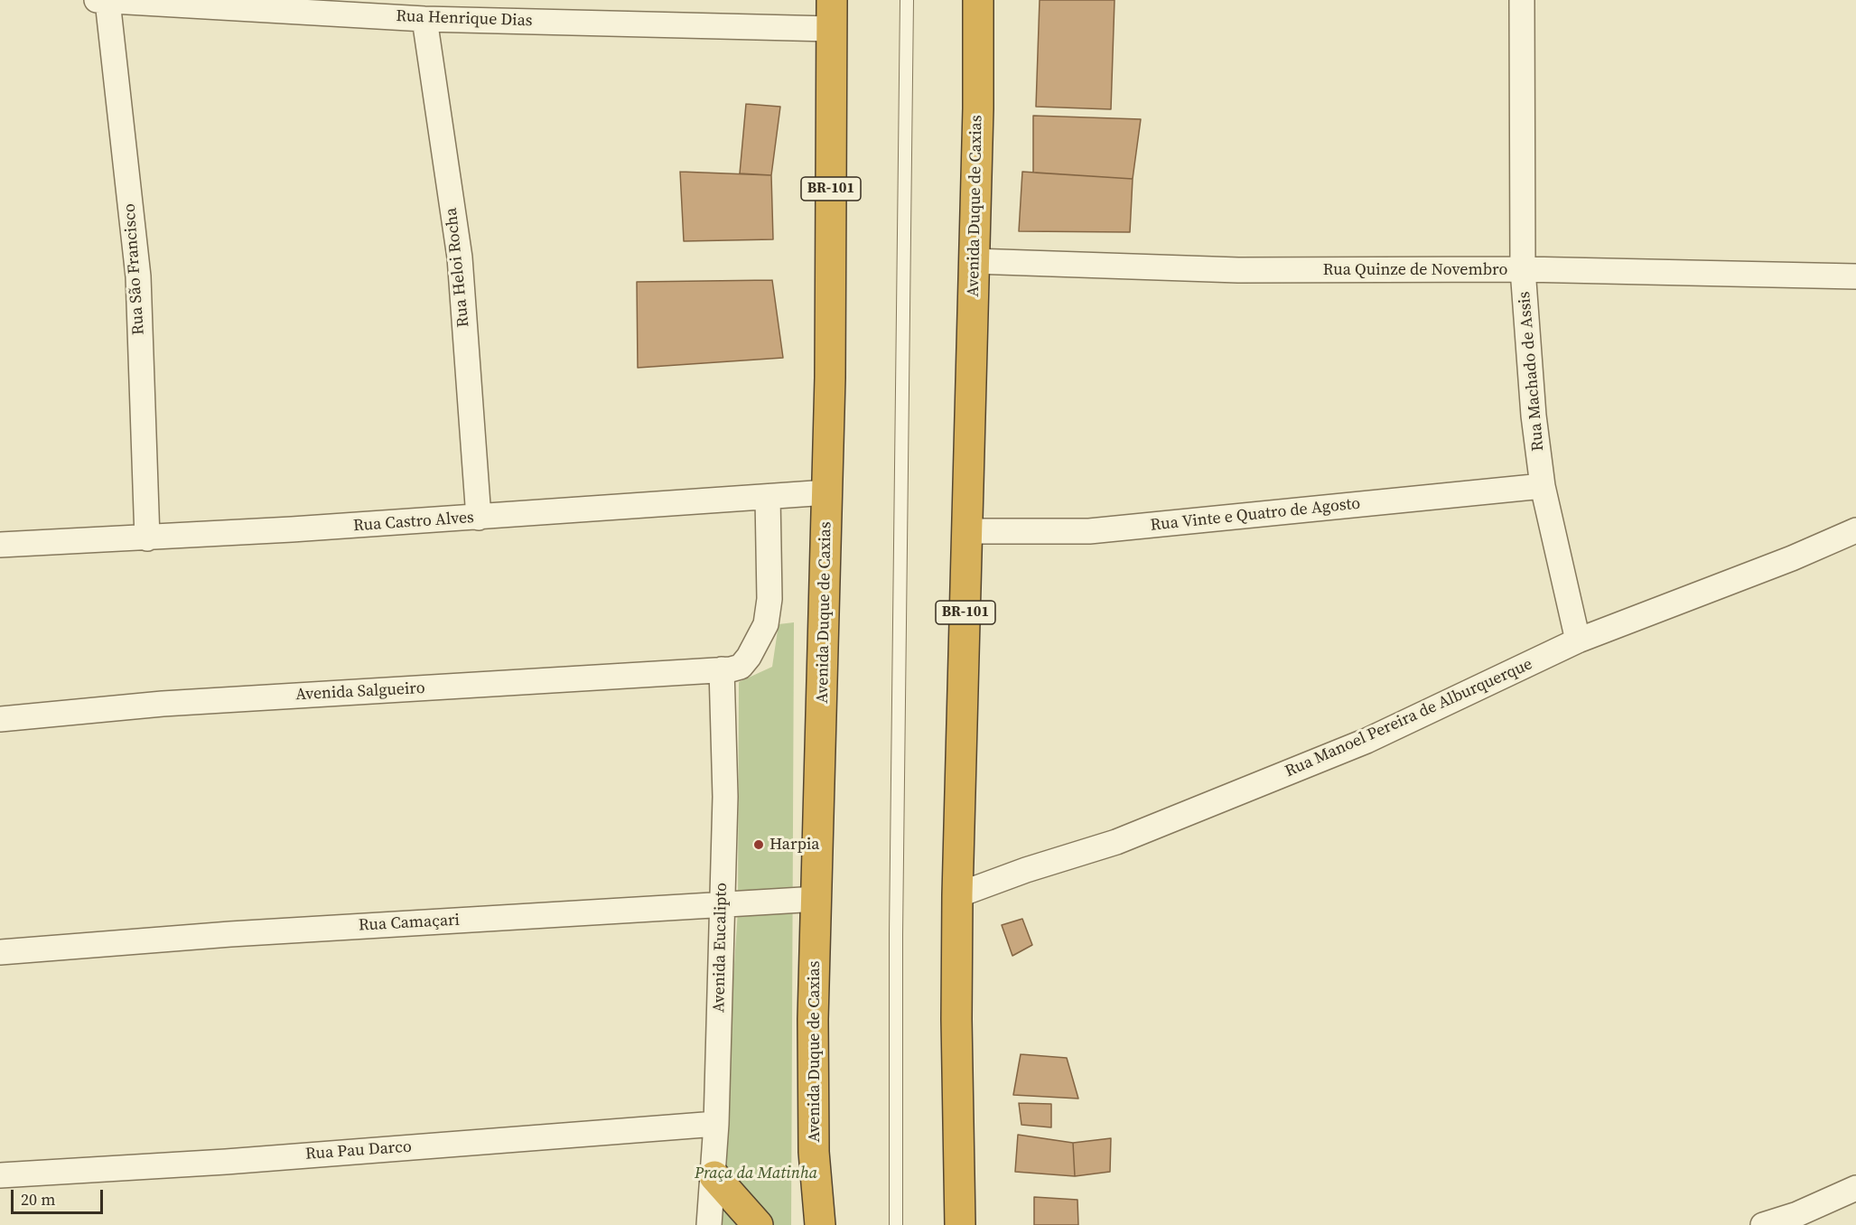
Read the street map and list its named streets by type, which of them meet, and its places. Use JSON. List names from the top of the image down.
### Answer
{
  "streets": {
    "highway": ["BR-101", "Avenida Duque de Caxias"],
    "street": [
      "Rua Henrique Dias",
      "Rua Heloi Rocha",
      "Rua São Francisco",
      "Rua Quinze de Novembro",
      "Rua Machado de Assis",
      "Rua Vinte e Quatro de Agosto",
      "Rua Castro Alves",
      "Avenida Salgueiro",
      "Rua Manoel Pereira de Alburquerque",
      "Rua Camaçari",
      "Avenida Eucalipto",
      "Rua Pau Darco"
    ]
  },
  "crossings": [
    ["Rua Henrique Dias", "Avenida Duque de Caxias"],
    ["Rua Henrique Dias", "Rua Heloi Rocha"],
    ["Rua Henrique Dias", "Rua São Francisco"],
    ["Avenida Duque de Caxias", "Rua Quinze de Novembro"],
    ["Avenida Duque de Caxias", "Rua Vinte e Quatro de Agosto"],
    ["Avenida Duque de Caxias", "Rua Castro Alves"],
    ["Avenida Duque de Caxias", "Rua Manoel Pereira de Alburquerque"],
    ["Avenida Duque de Caxias", "Rua Camaçari"],
    ["Rua Heloi Rocha", "Rua Castro Alves"],
    ["Rua São Francisco", "Rua Castro Alves"],
    ["Rua Quinze de Novembro", "Rua Machado de Assis"],
    ["Rua Machado de Assis", "Rua Vinte e Quatro de Agosto"],
    ["Rua Machado de Assis", "Rua Manoel Pereira de Alburquerque"],
    ["Rua Castro Alves", "Avenida Salgueiro"],
    ["Avenida Salgueiro", "Avenida Eucalipto"],
    ["Rua Camaçari", "Avenida Eucalipto"],
    ["Avenida Eucalipto", "Rua Pau Darco"]
  ],
  "parks": ["Praça da Matinha"],
  "places": ["Harpia"],
  "scale_bar": "20 m"
}
